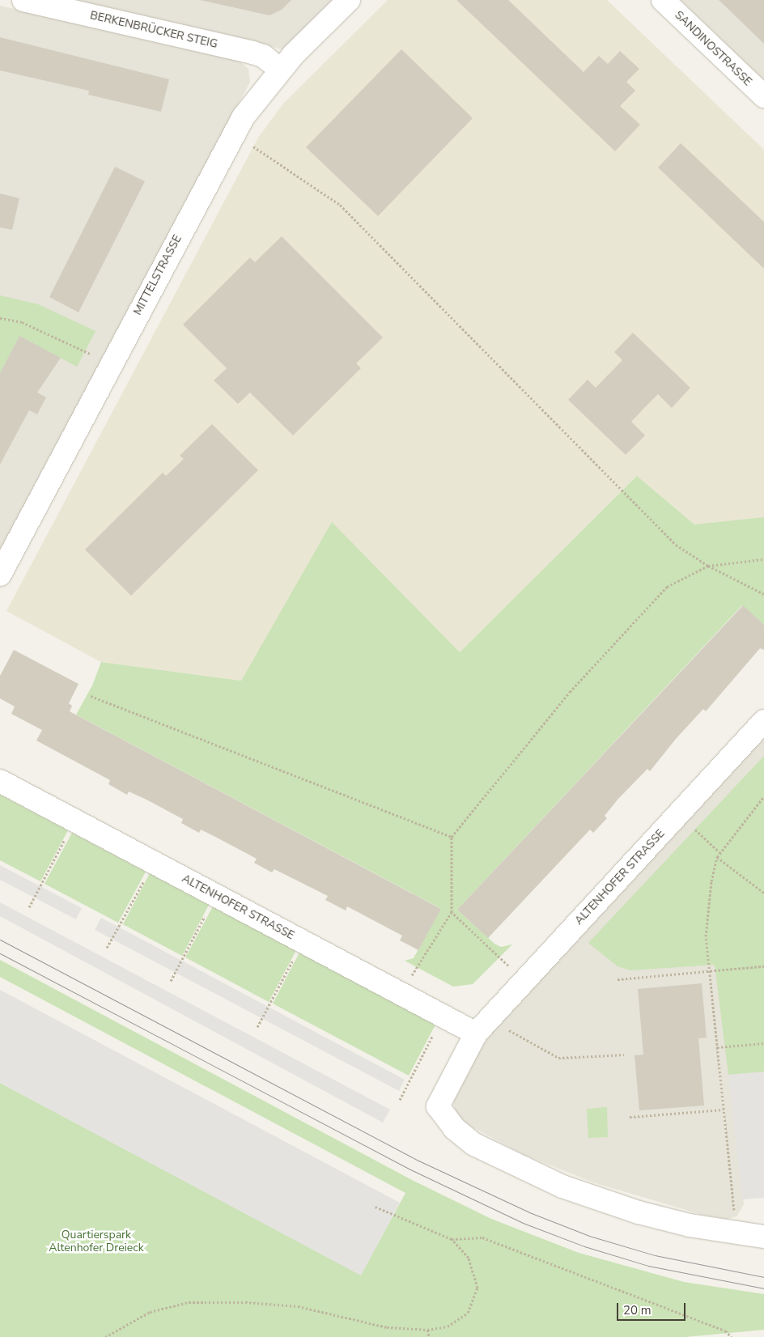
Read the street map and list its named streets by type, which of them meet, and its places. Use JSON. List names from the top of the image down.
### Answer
{
  "streets": {
    "street": [
      "BERKENBRÜCKER STEIG",
      "SANDINOSTRASSE",
      "MITTELSTRASSE",
      "ALTENHOFER STRASSE"
    ]
  },
  "crossings": [
    ["BERKENBRÜCKER STEIG", "MITTELSTRASSE"]
  ],
  "parks": ["Quartierspark Altenhofer Dreieck"],
  "scale_bar": "20 m"
}
